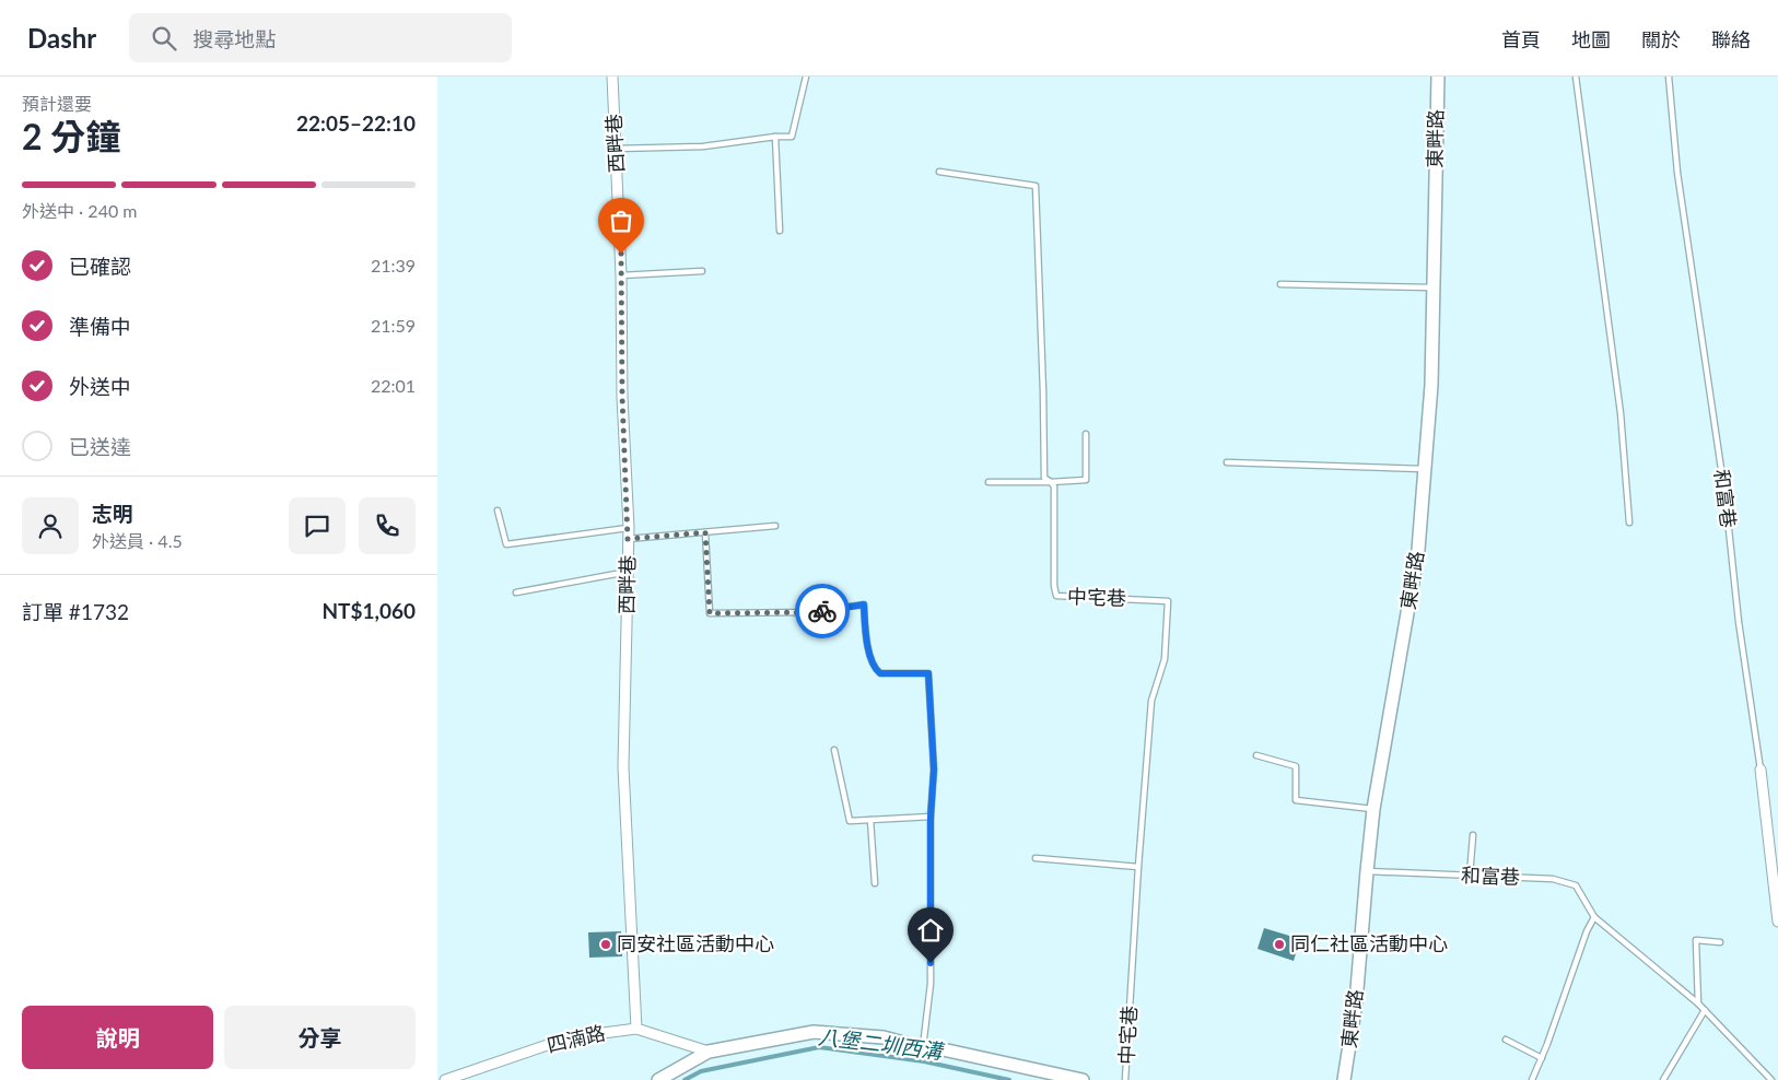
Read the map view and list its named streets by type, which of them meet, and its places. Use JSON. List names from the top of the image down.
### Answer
{
  "streets": {
    "street": [
      "東畔路",
      "西畔巷",
      "和富巷",
      "四湳路"
    ],
    "lane": ["中宅巷"]
  },
  "crossings": [
    ["東畔路", "和富巷"],
    ["西畔巷", "四湳路"]
  ],
  "water": ["八堡二圳西溝"],
  "places": ["同安社區活動中心", "同仁社區活動中心"],
  "page": {
    "header": "Dashr",
    "search": "搜尋地點",
    "nav": [
      "首頁",
      "地圖",
      "關於",
      "聯絡"
    ],
    "heading": ["2 分鐘", "預計還要", "22:05–22:10"],
    "panel": [
      "志明",
      "外送員 · 4.5",
      "訂單 #1732",
      "NT$1,060"
    ],
    "bar": "外送中 · 240 m",
    "list": [
      ["已確認", "21:39"],
      ["準備中", "21:59"],
      ["外送中", "22:01"],
      "已送達"
    ],
    "buttons": ["說明", "分享"]
  }
}
